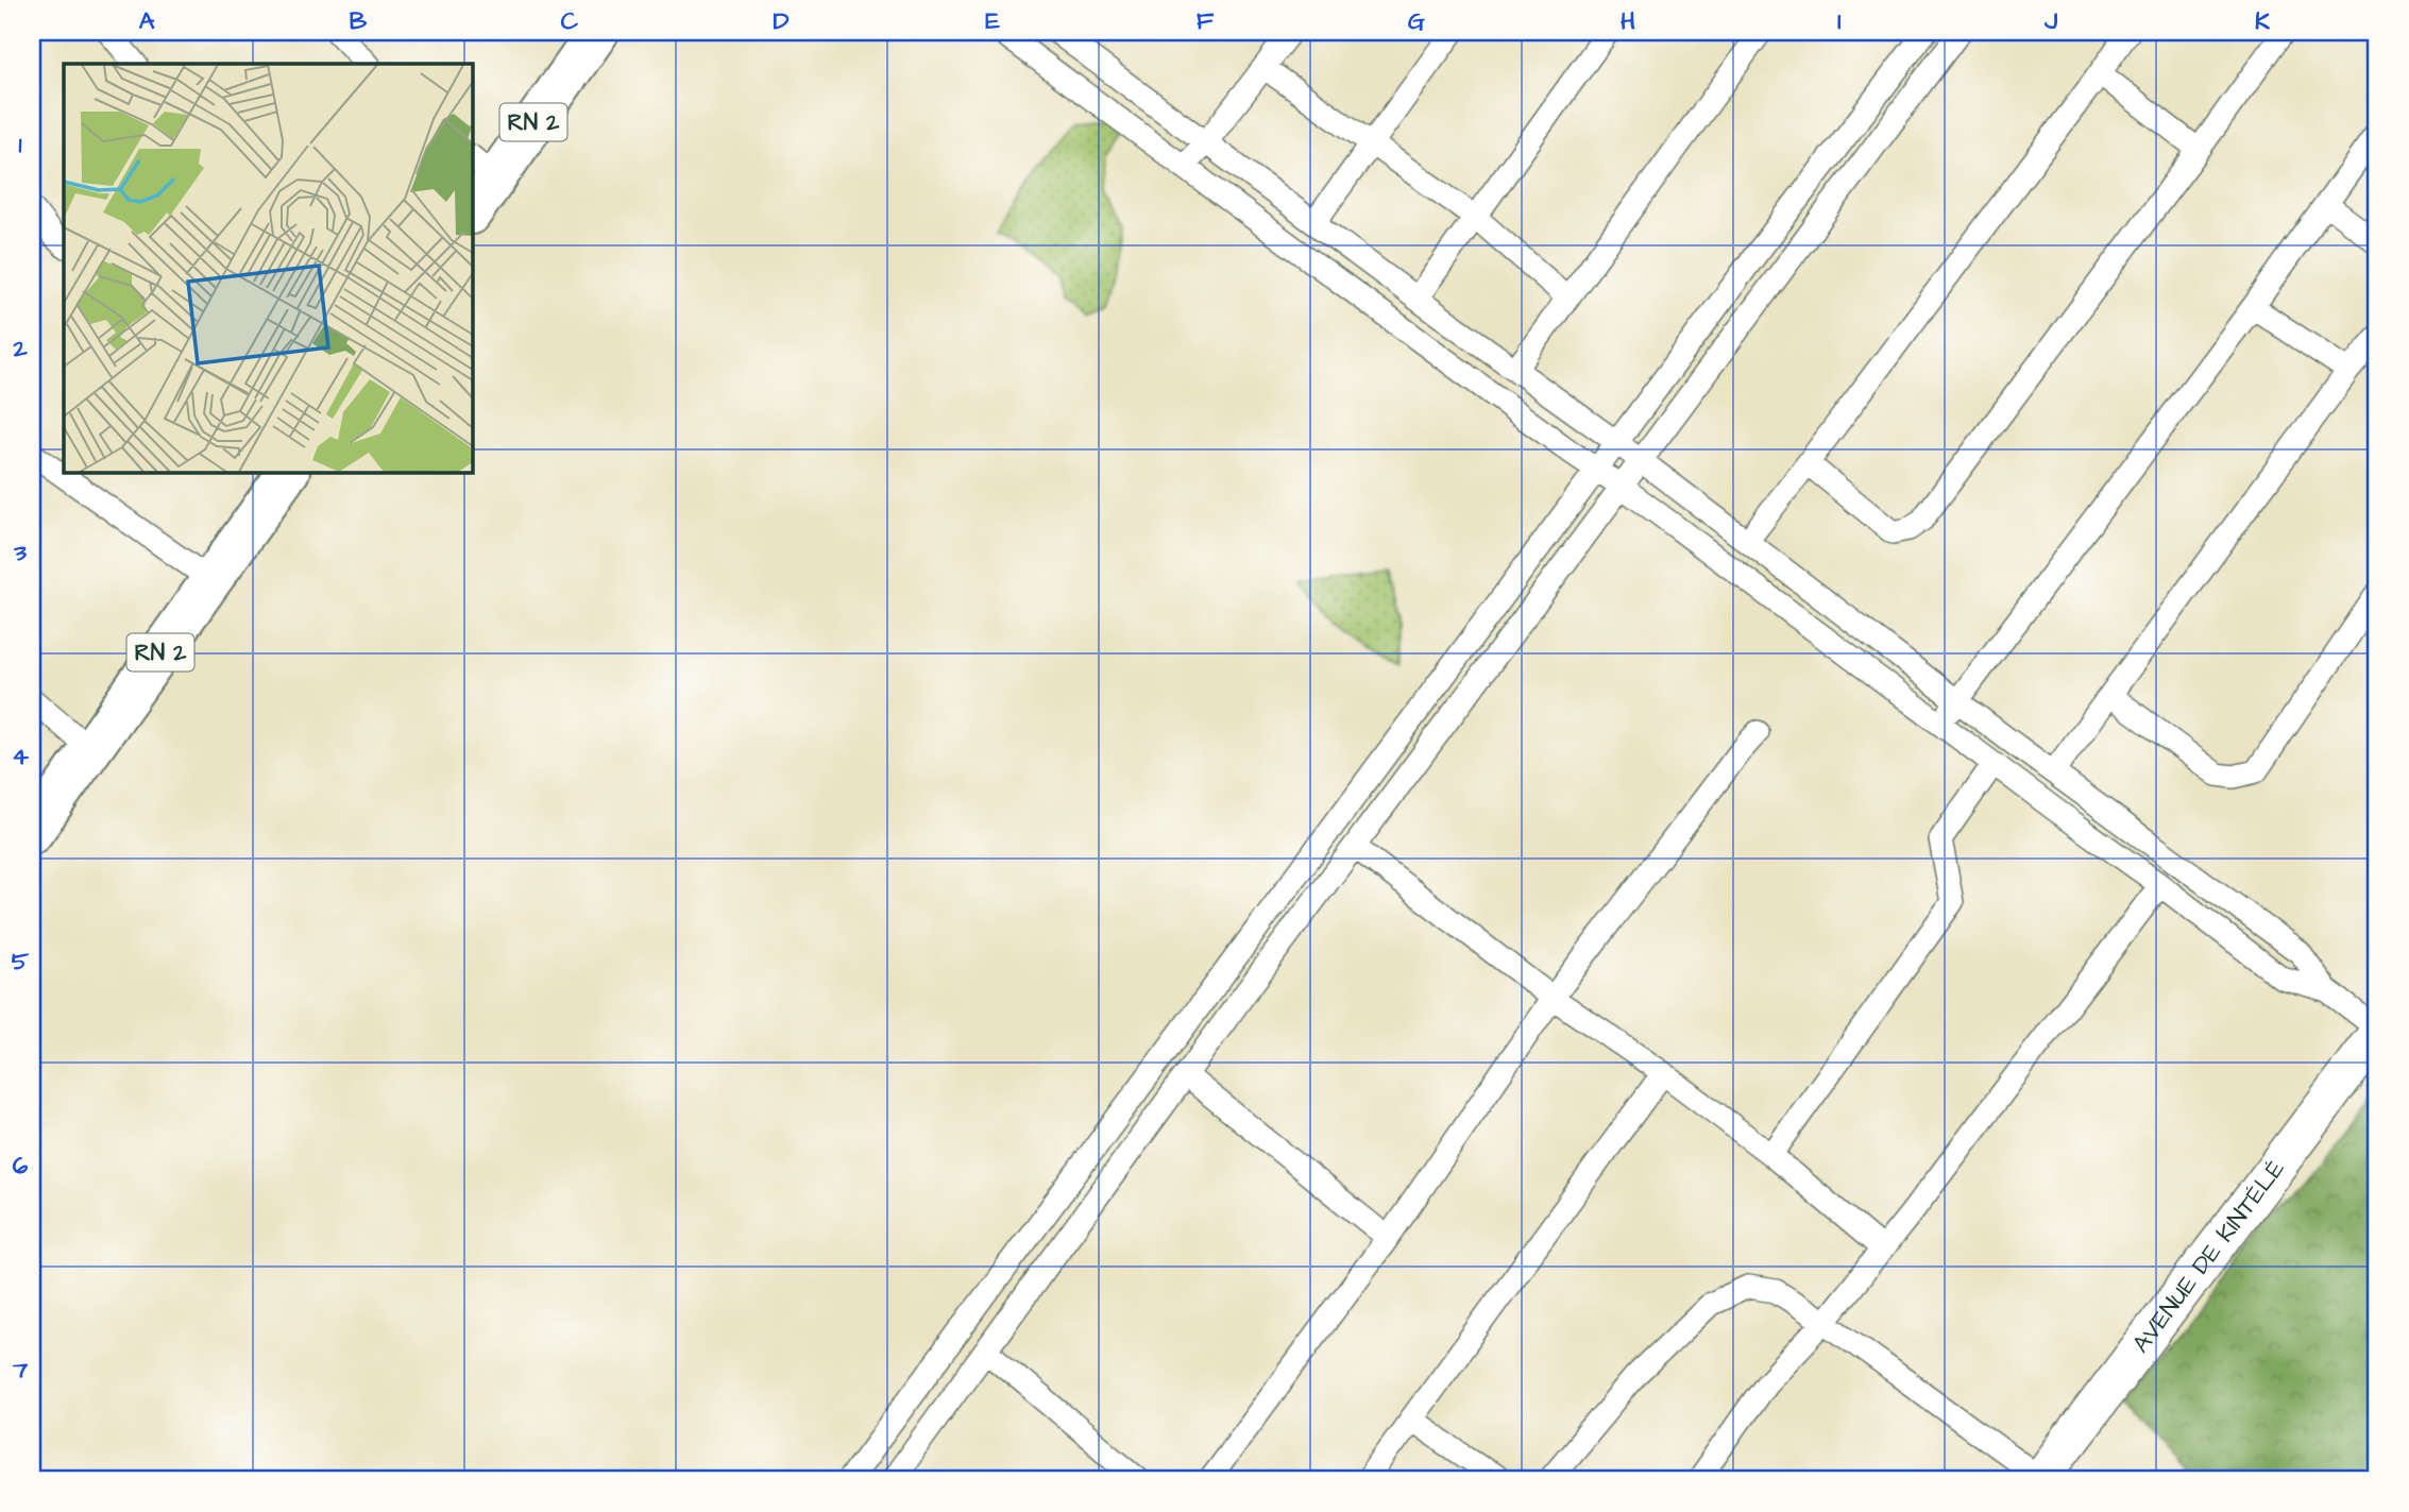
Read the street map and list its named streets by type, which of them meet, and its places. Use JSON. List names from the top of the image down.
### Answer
{
  "streets": {
    "highway": ["RN 2"],
    "main road": ["AVENUE DE KINTÉLÉ"]
  },
  "grid": {
    "columns": [
      "A",
      "B",
      "C",
      "D",
      "E",
      "F",
      "G",
      "H",
      "I",
      "J",
      "K"
    ],
    "rows": [
      "1",
      "2",
      "3",
      "4",
      "5",
      "6",
      "7"
    ]
  }
}
